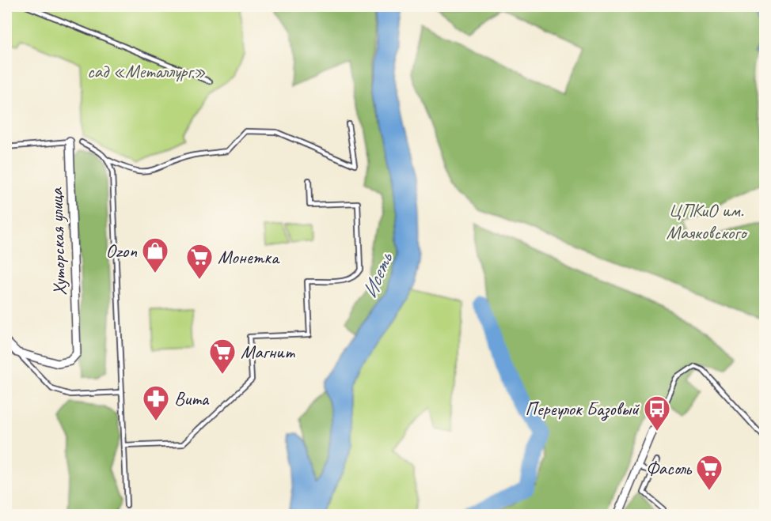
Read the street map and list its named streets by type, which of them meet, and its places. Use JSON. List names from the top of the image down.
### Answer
{
  "streets": {
    "street": ["Хуторская улица"]
  },
  "water": ["Исеть"],
  "parks": ["сад «Металлург»", "ЦПКиО им. Маяковского"],
  "places": {
    "shop": ["Ozon"],
    "supermarket": ["Монетка", "Магнит", "Фасоль"],
    "pharmacy": ["Вита"],
    "bus stop": ["Переулок Базовый"]
  }
}
